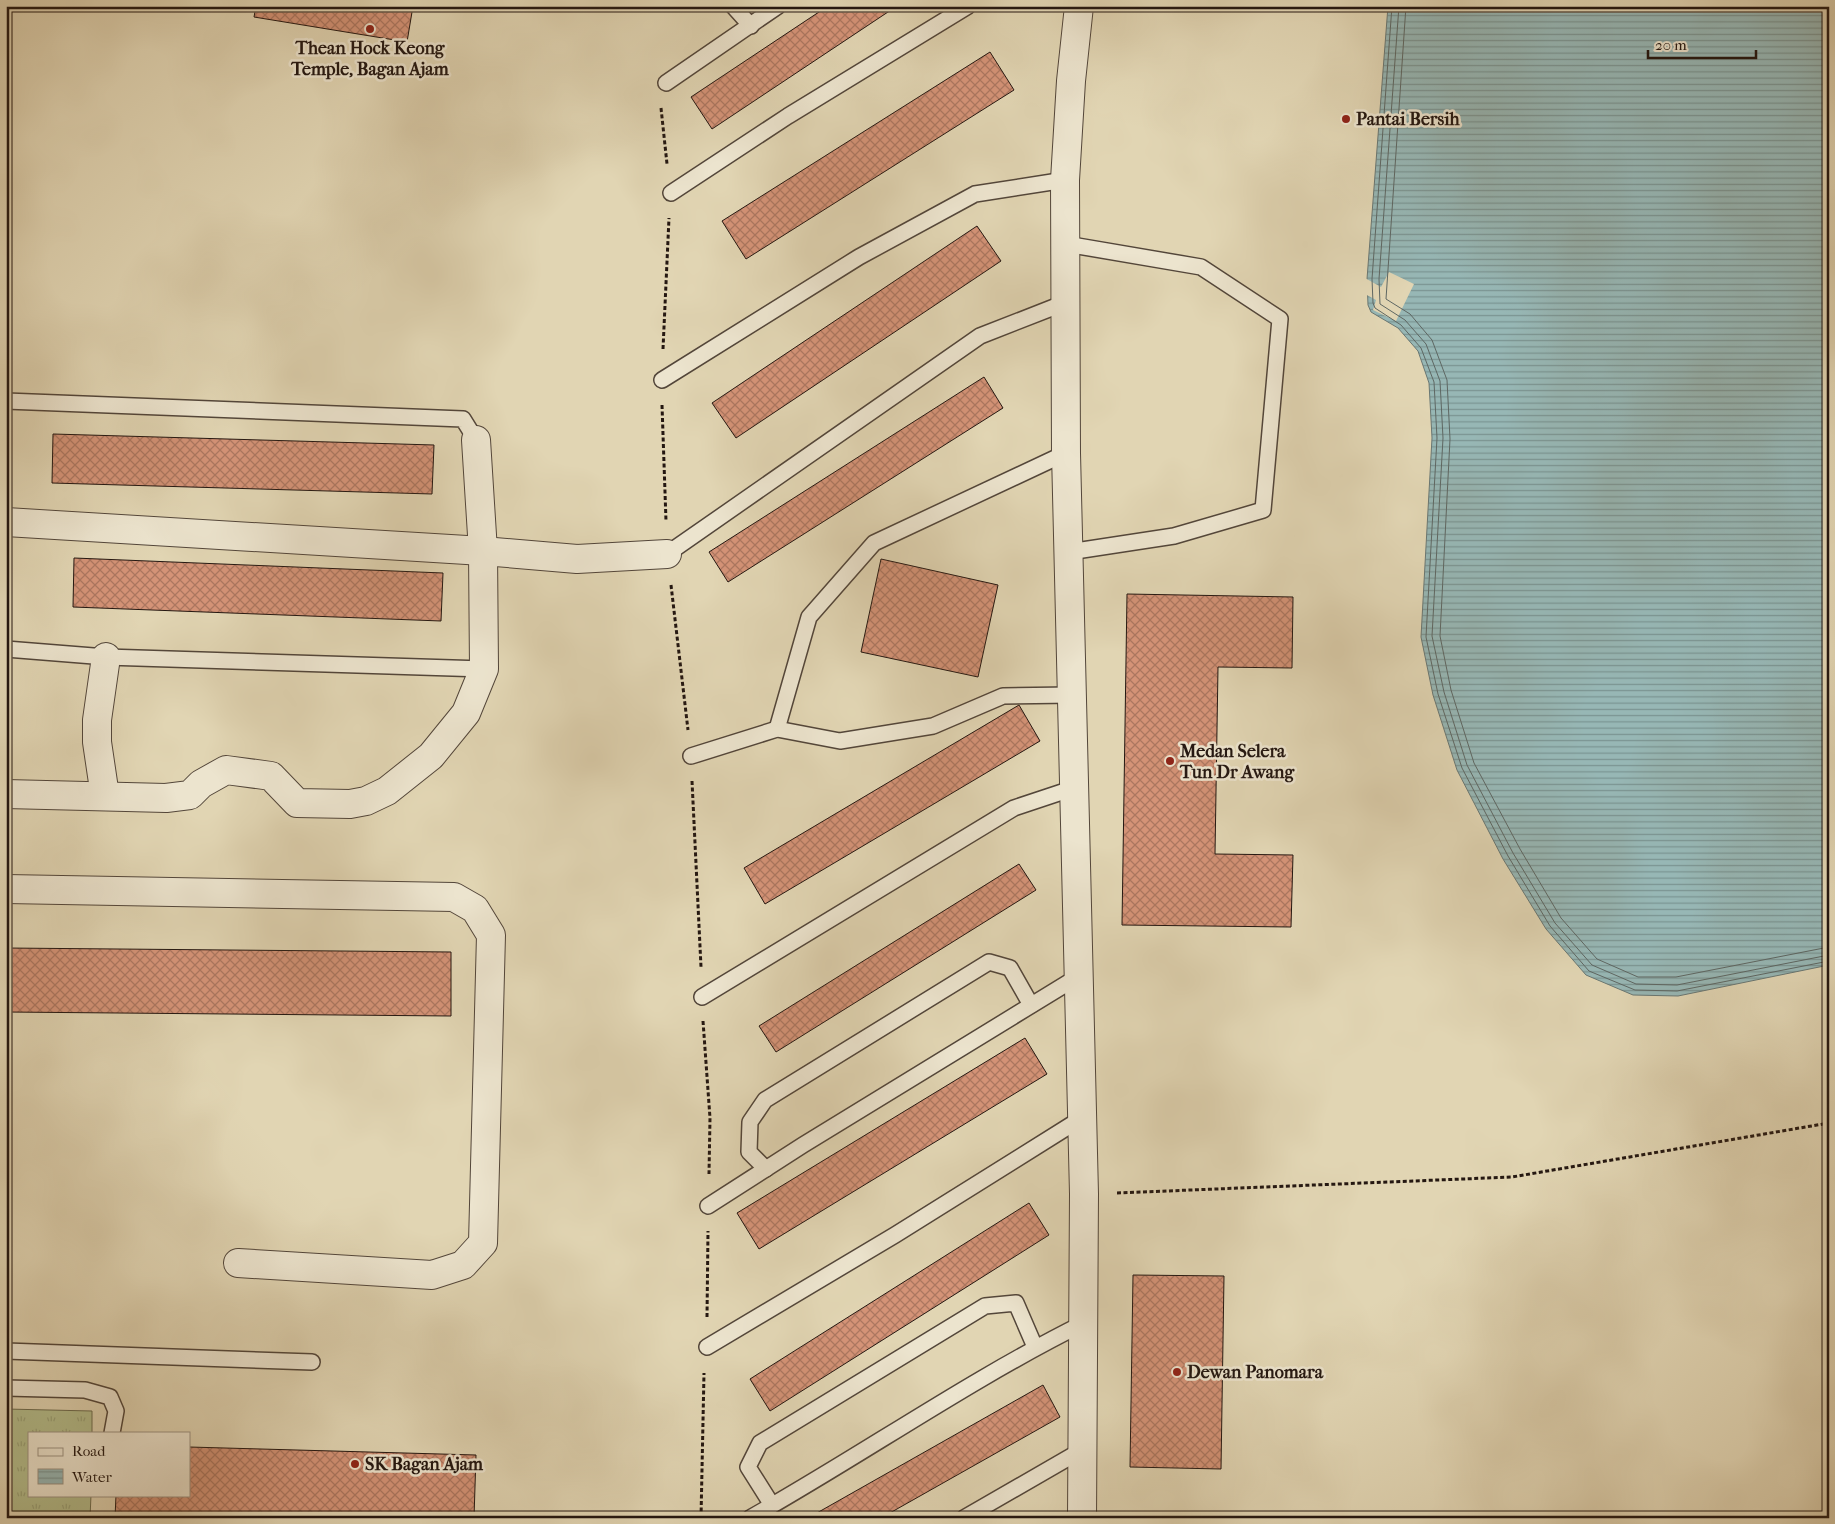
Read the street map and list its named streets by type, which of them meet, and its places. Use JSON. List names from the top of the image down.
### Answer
{
  "places": [
    "Thean Hock Keong Temple, Bagan Ajam",
    "Pantai Bersih",
    "Medan Selera Tun Dr Awang",
    "Dewan Panomara",
    "SK Bagan Ajam"
  ],
  "legend": ["Road", "Water"],
  "scale_bar": "20 m"
}
